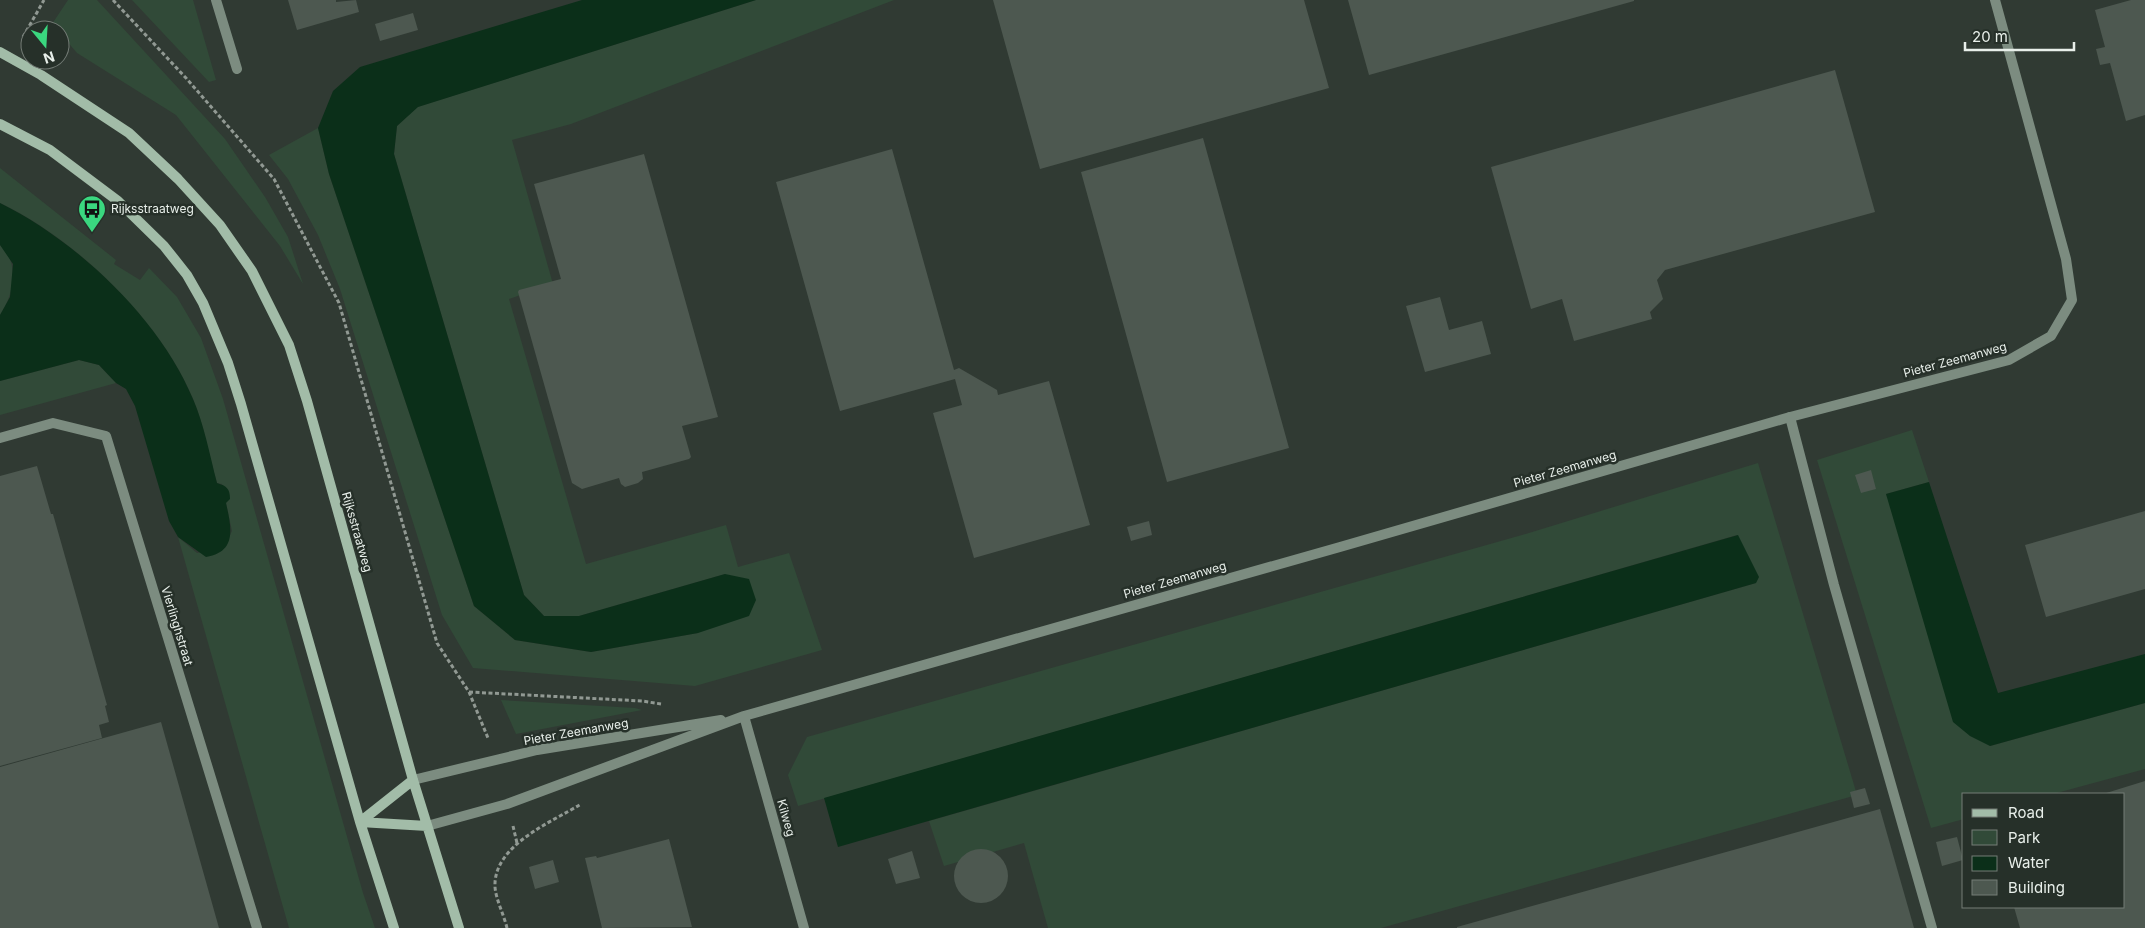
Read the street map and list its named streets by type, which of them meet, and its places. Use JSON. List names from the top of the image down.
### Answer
{
  "streets": {
    "main road": ["Rijksstraatweg"],
    "street": ["Pieter Zeemanweg", "Vierlinghstraat", "Kilweg"]
  },
  "crossings": [
    ["Pieter Zeemanweg", "Rijksstraatweg"],
    ["Pieter Zeemanweg", "Kilweg"]
  ],
  "places": {
    "bus stop": ["Rijksstraatweg"]
  },
  "legend": [
    "Road",
    "Park",
    "Water",
    "Building"
  ],
  "scale_bar": "20 m",
  "north": "bottom"
}
